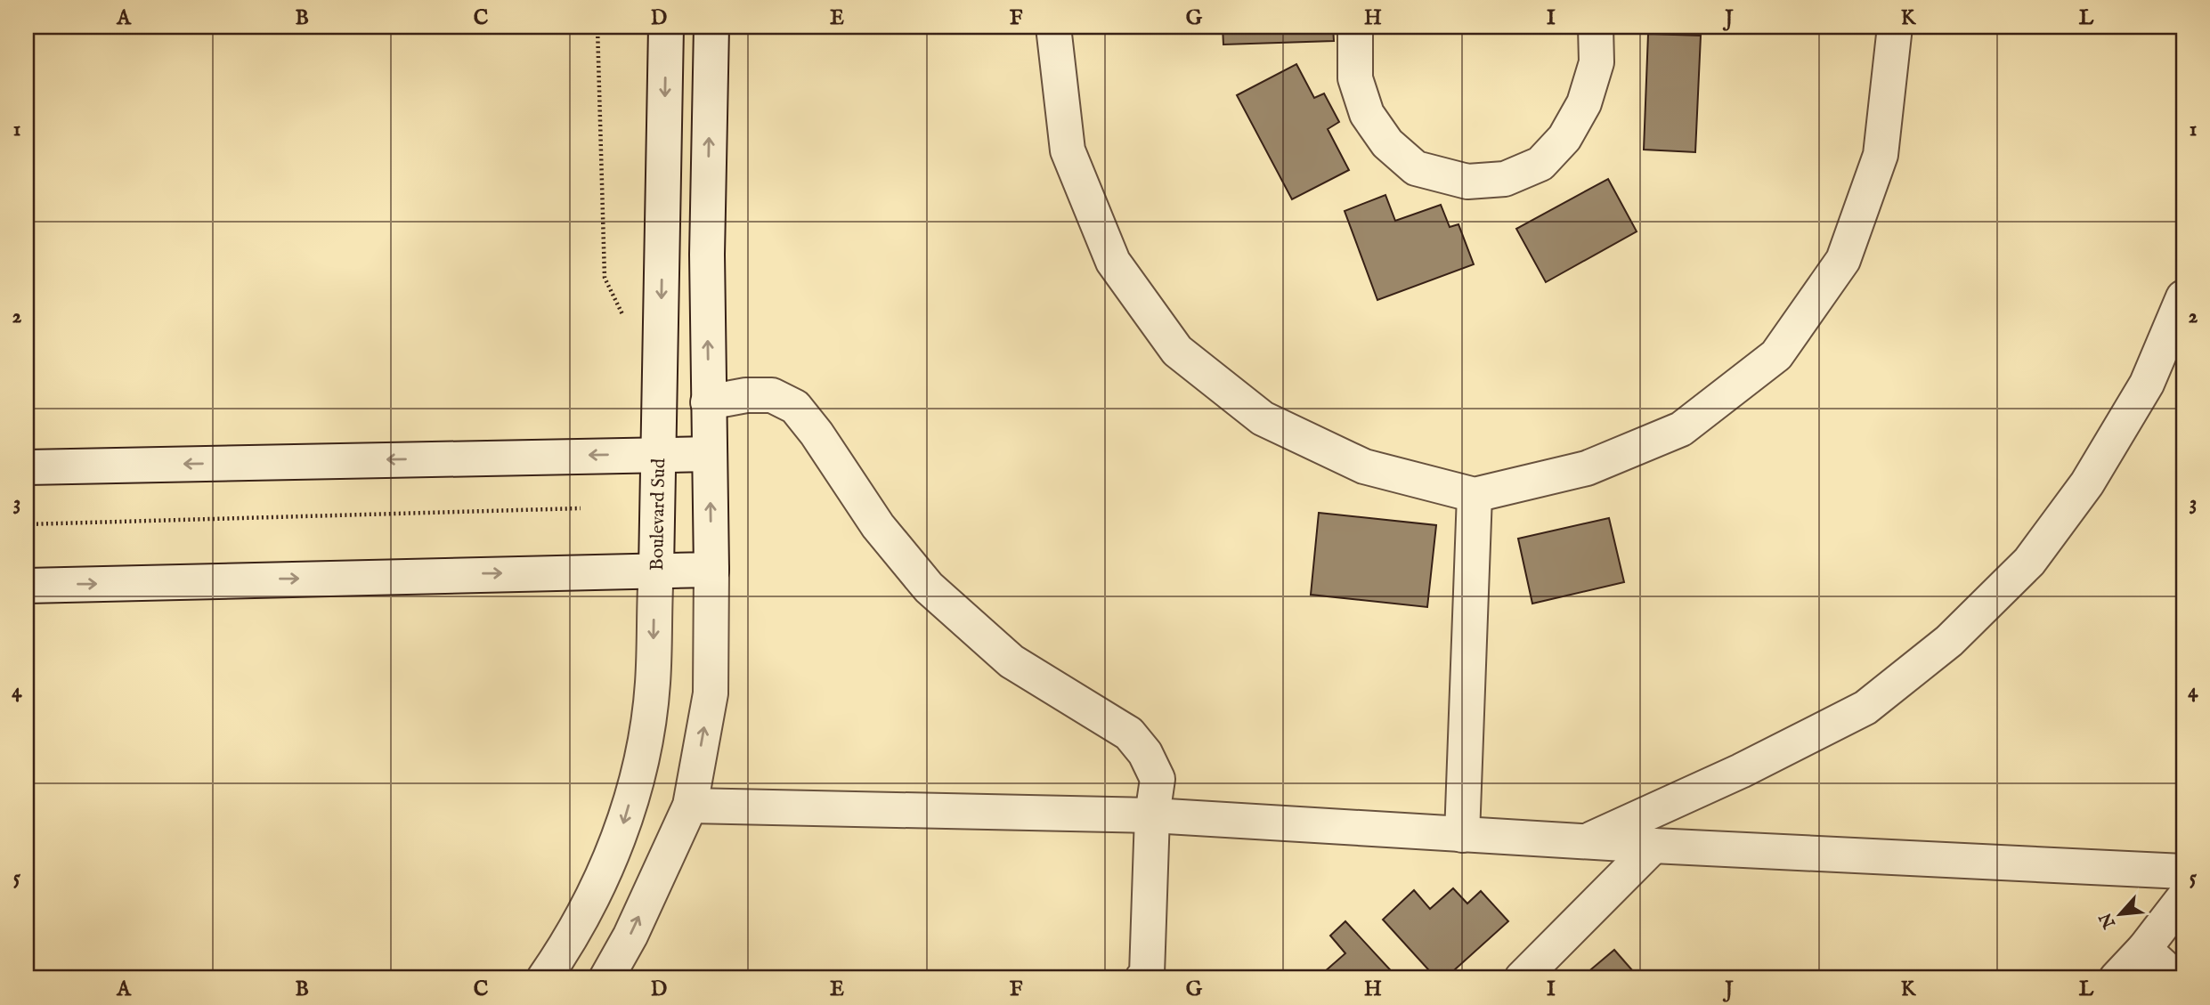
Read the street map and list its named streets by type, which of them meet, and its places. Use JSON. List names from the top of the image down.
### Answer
{
  "streets": {
    "street": ["Boulevard Sud"]
  },
  "north": "bottom left",
  "grid": {
    "columns": [
      "A",
      "B",
      "C",
      "D",
      "E",
      "F",
      "G",
      "H",
      "I",
      "J",
      "K",
      "L"
    ],
    "rows": [
      "1",
      "2",
      "3",
      "4",
      "5"
    ]
  }
}
